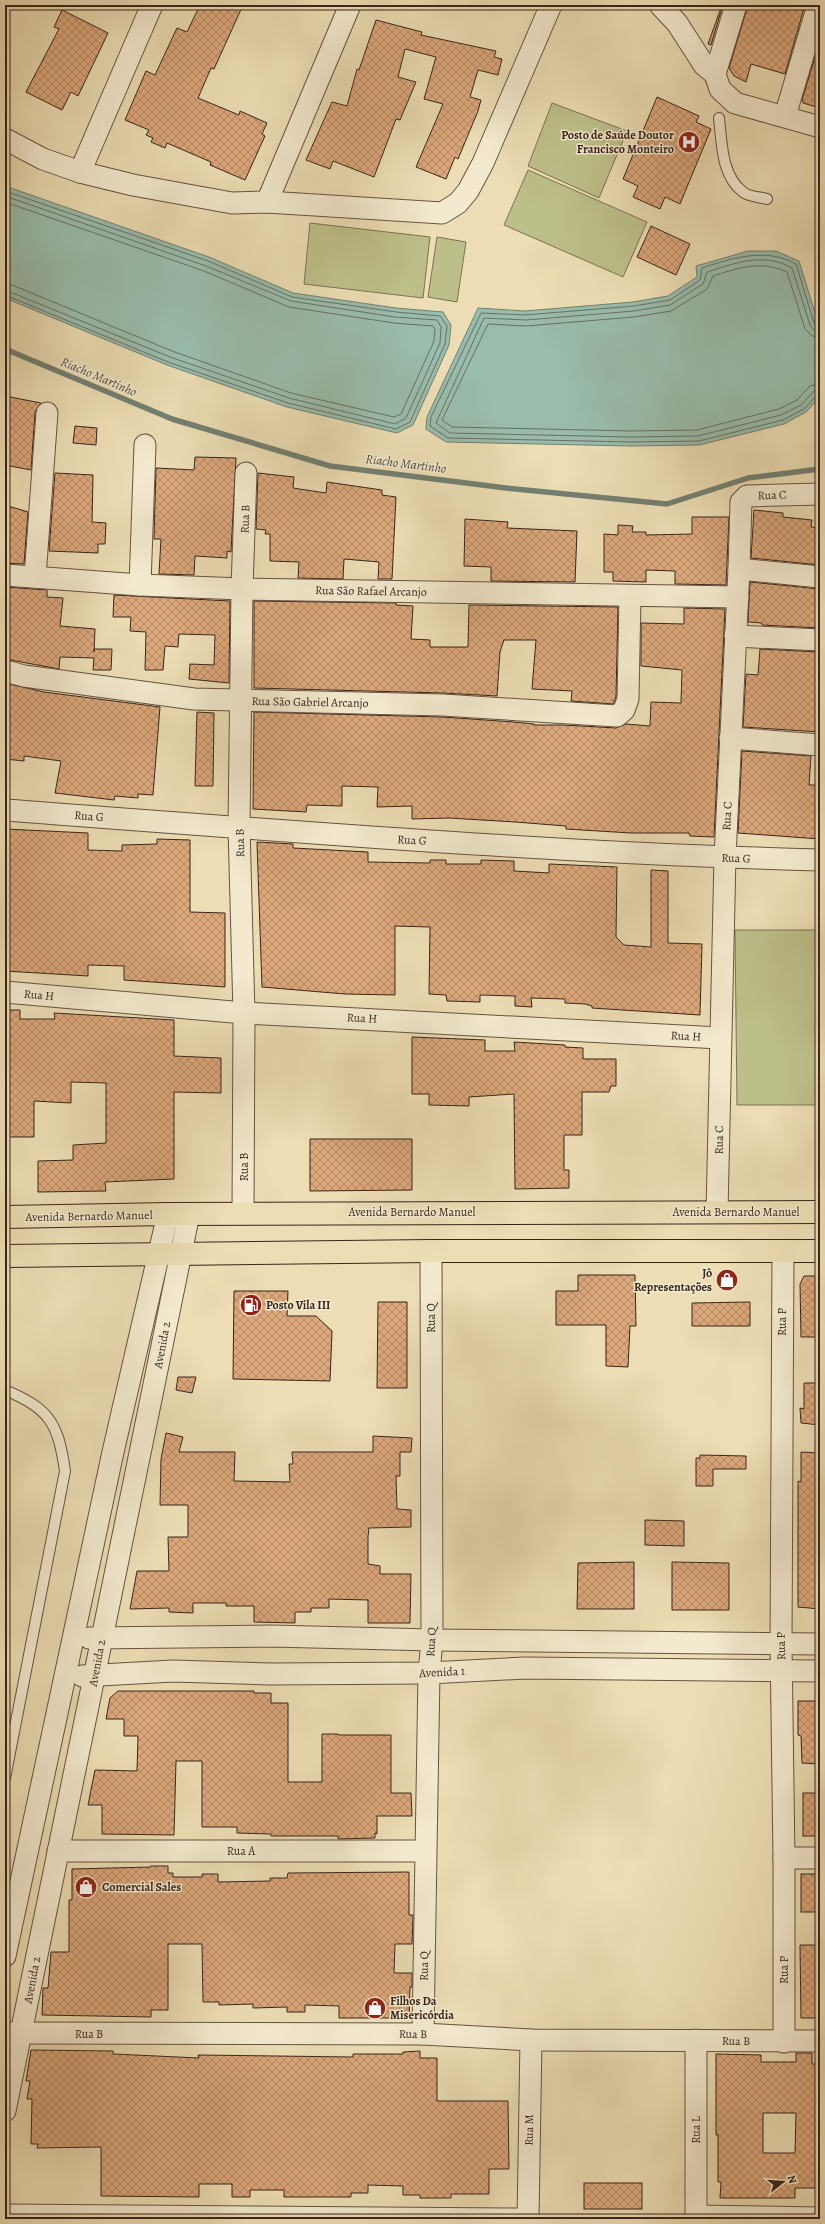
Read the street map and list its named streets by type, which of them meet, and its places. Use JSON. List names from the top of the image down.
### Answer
{
  "streets": {
    "main road": ["Avenida Bernardo Manuel"],
    "street": [
      "Rua C",
      "Rua B",
      "Rua São Rafael Arcanjo",
      "Rua São Gabriel Arcanjo",
      "Rua G",
      "Rua H",
      "Rua Q",
      "Rua P",
      "Avenida 2",
      "Avenida 1",
      "Rua A",
      "Rua M",
      "Rua L"
    ]
  },
  "crossings": [
    ["Rua C", "Rua São Rafael Arcanjo"],
    ["Rua C", "Rua G"],
    ["Rua C", "Rua H"],
    ["Rua C", "Avenida Bernardo Manuel"],
    ["Rua B", "Rua São Rafael Arcanjo"],
    ["Rua B", "Rua São Gabriel Arcanjo"],
    ["Rua B", "Rua G"],
    ["Rua B", "Rua H"],
    ["Rua B", "Avenida Bernardo Manuel"],
    ["Rua B", "Rua Q"],
    ["Rua B", "Rua P"],
    ["Rua B", "Avenida 2"],
    ["Rua B", "Rua M"],
    ["Rua B", "Rua L"],
    ["Rua São Rafael Arcanjo", "Rua São Gabriel Arcanjo"],
    ["Avenida Bernardo Manuel", "Avenida 2"],
    ["Rua Q", "Avenida 1"],
    ["Rua Q", "Rua A"],
    ["Rua P", "Avenida 1"],
    ["Avenida 2", "Avenida 1"],
    ["Avenida 2", "Rua A"]
  ],
  "water": ["Riacho Martinho"],
  "places": {
    "hospital": ["Posto de Saúde Doutor Francisco Monteiro"],
    "shop": ["Jô Representações", "Comercial Sales", "Filhos Da Misericórdia"],
    "fuel station": ["Posto Vila III"]
  },
  "north": "right"
}
